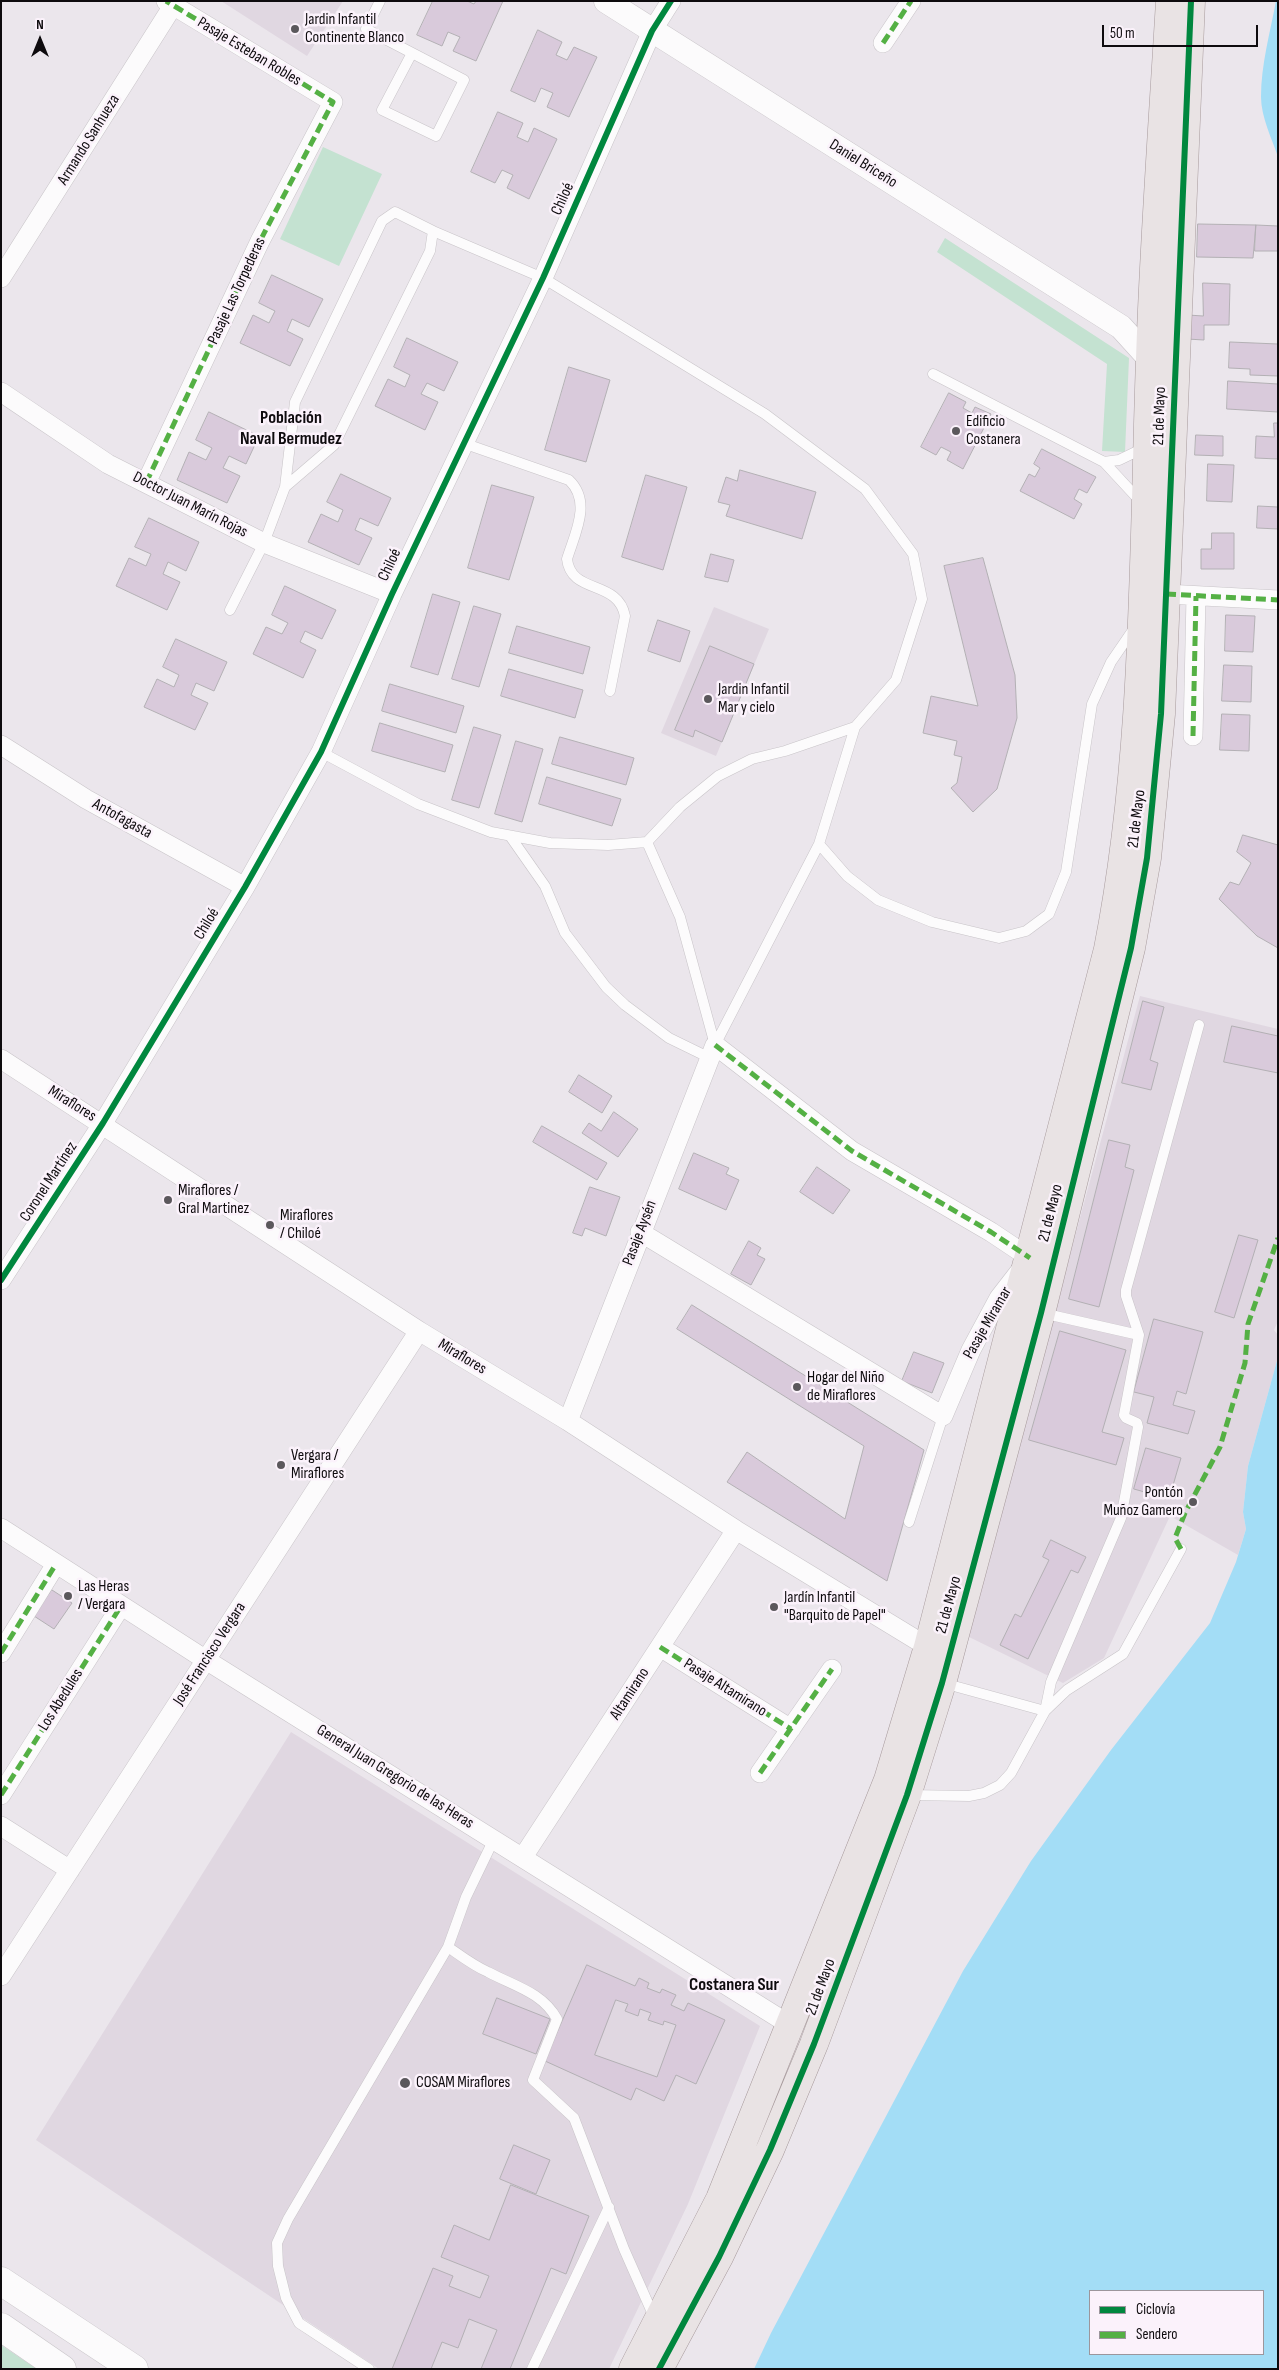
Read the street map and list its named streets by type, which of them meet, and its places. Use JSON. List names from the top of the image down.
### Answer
{
  "streets": {
    "main road": ["21 de Mayo"],
    "street": [
      "Pasaje Esteban Robles",
      "Armando Sanhueza",
      "Daniel Briceño",
      "Chiloé",
      "Pasaje Las Torpederas",
      "Doctor Juan Marín Rojas",
      "Antofagasta",
      "Miraflores",
      "Coronel Martínez",
      "Pasaje Aysén",
      "Pasaje Miramar",
      "José Francisco Vergara",
      "Pasaje Altamirano",
      "Altamirano",
      "Los Abedules",
      "General Juan Gregorio de las Heras"
    ]
  },
  "crossings": [
    ["Pasaje Esteban Robles", "Armando Sanhueza"],
    ["Pasaje Esteban Robles", "Pasaje Las Torpederas"],
    ["Daniel Briceño", "Chiloé"],
    ["Daniel Briceño", "21 de Mayo"],
    ["Chiloé", "Doctor Juan Marín Rojas"],
    ["Chiloé", "Antofagasta"],
    ["Chiloé", "Miraflores"],
    ["Chiloé", "Coronel Martínez"],
    ["Pasaje Las Torpederas", "Doctor Juan Marín Rojas"],
    ["21 de Mayo", "Miraflores"],
    ["21 de Mayo", "Pasaje Miramar"],
    ["21 de Mayo", "General Juan Gregorio de las Heras"],
    ["Miraflores", "Coronel Martínez"],
    ["Miraflores", "Pasaje Aysén"],
    ["Miraflores", "José Francisco Vergara"],
    ["Miraflores", "Altamirano"],
    ["José Francisco Vergara", "General Juan Gregorio de las Heras"],
    ["Pasaje Altamirano", "Altamirano"],
    ["Altamirano", "General Juan Gregorio de las Heras"],
    ["Los Abedules", "General Juan Gregorio de las Heras"]
  ],
  "districts": ["Población Naval Bermudez", "Costanera Sur"],
  "places": [
    "Jardin Infantil Continente Blanco",
    "Edificio Costanera",
    "Jardin Infantil Mar y cielo",
    "Miraflores / Gral Martinez",
    "Miraflores / Chiloé",
    "Hogar del Niño de Miraflores",
    "Vergara / Miraflores",
    "Pontón Muñoz Gamero",
    "Las Heras / Vergara",
    "Jardín Infantil \"Barquito de Papel\"",
    "COSAM Miraflores"
  ],
  "legend": ["Ciclovía", "Sendero"],
  "scale_bar": "50 m",
  "north": "top"
}
